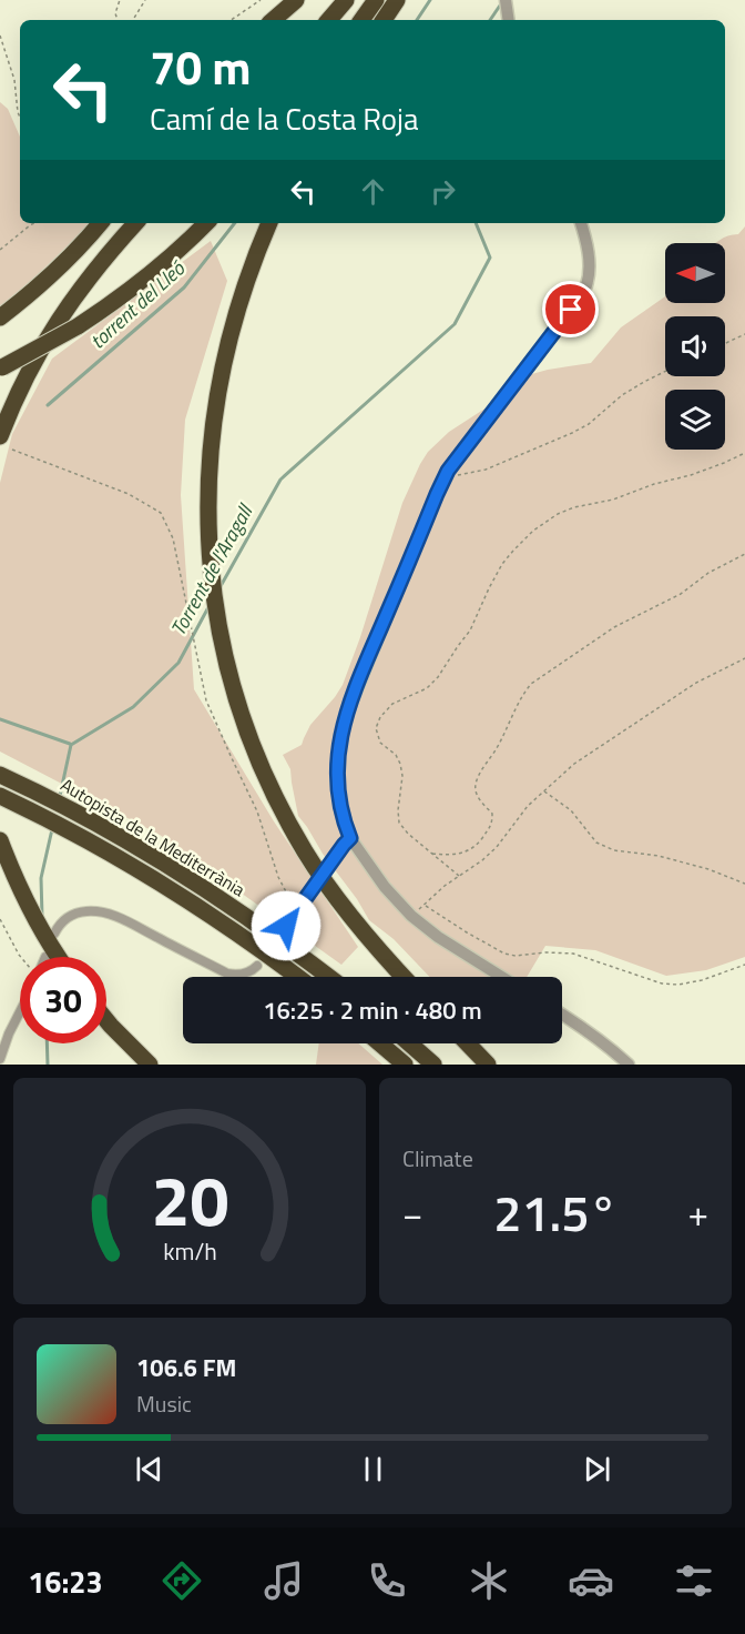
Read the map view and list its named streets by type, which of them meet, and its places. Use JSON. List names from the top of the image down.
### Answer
{
  "streets": {
    "highway": ["Autopista de la Mediterrània"]
  },
  "water": ["torrent del Lleó", "Torrent de l'Aragall"],
  "north": "left",
  "page": {
    "turn": ["70 m", "Camí de la Costa Roja"],
    "limit": "30",
    "trip": "16:25 · 2 min · 480 m",
    "tile": "Climate",
    "heat": ["−", "21.5°", "+"],
    "song": ["106.6 FM", "Music"],
    "tabs": "16:23",
    "gauge": ["20", "km/h"]
  }
}
